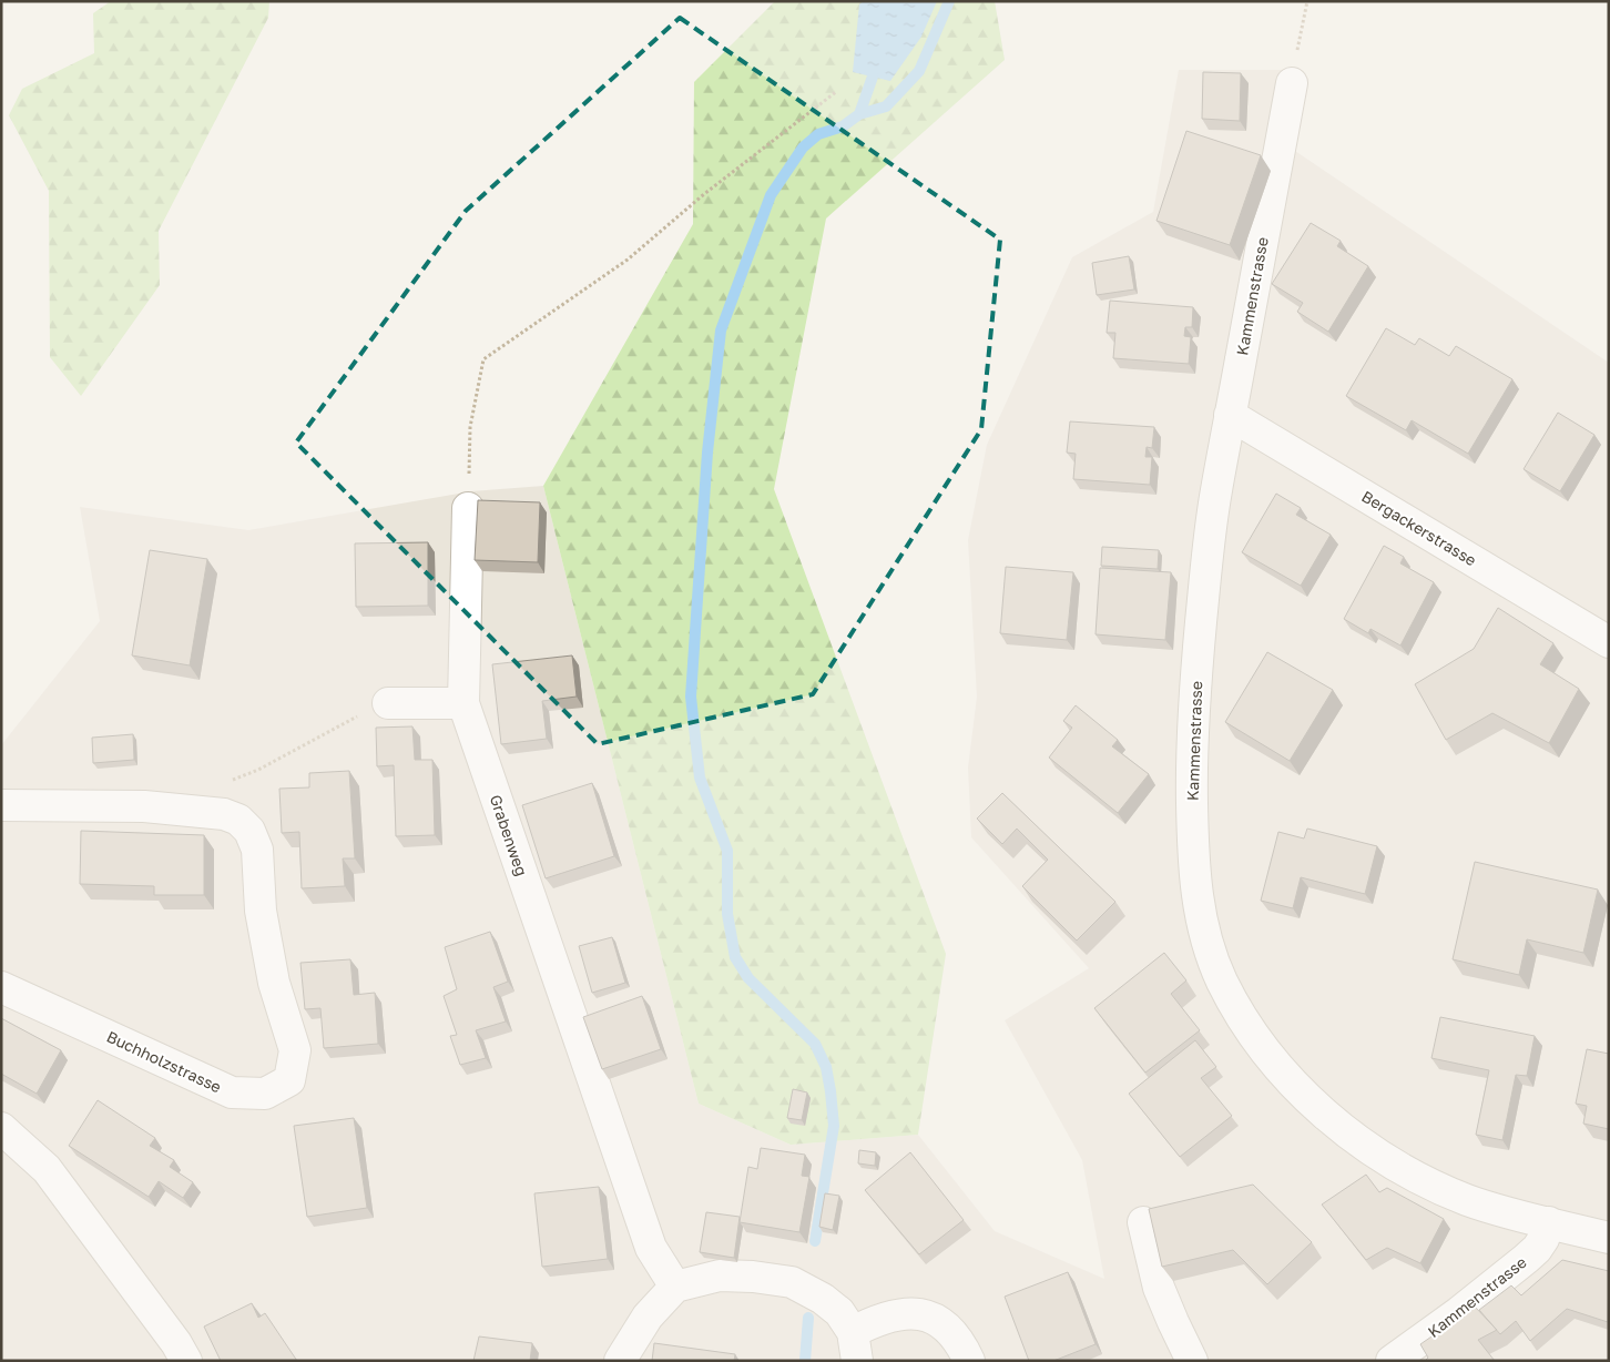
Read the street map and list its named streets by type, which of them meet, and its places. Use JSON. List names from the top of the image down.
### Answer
{
  "streets": {
    "street": [
      "Kammenstrasse",
      "Bergackerstrasse",
      "Grabenweg",
      "Buchholzstrasse"
    ]
  },
  "crossings": [
    ["Kammenstrasse", "Bergackerstrasse"]
  ]
}
